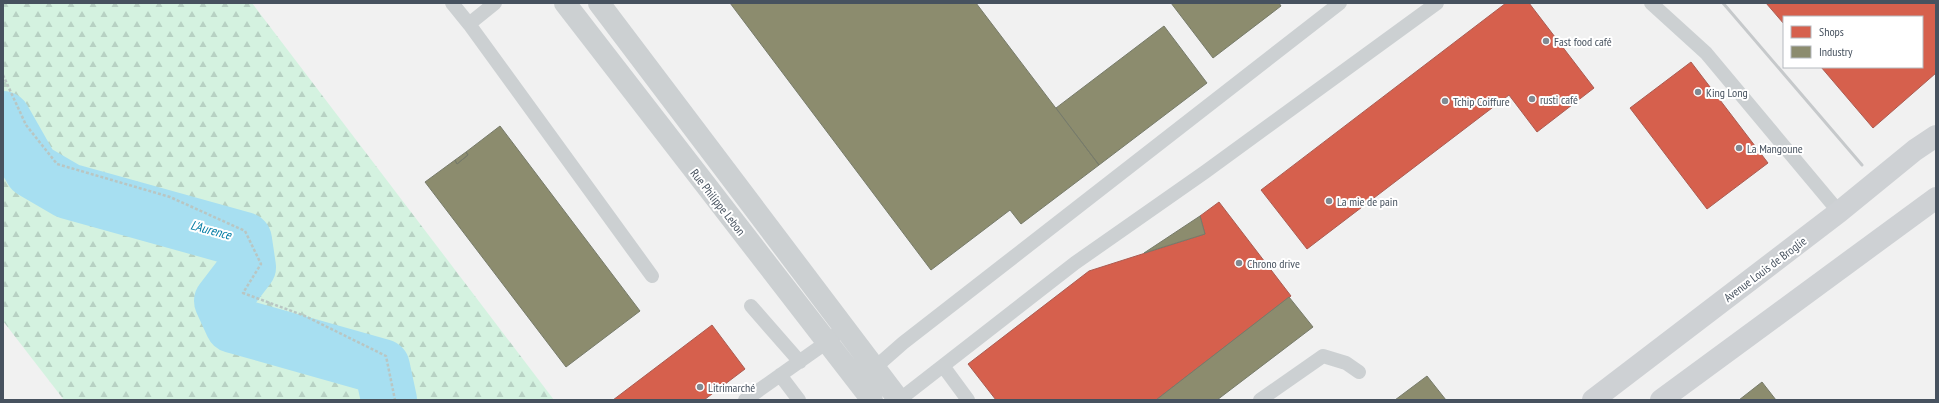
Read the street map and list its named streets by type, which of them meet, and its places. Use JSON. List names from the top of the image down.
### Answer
{
  "streets": {
    "main road": ["Avenue Louis de Broglie"],
    "street": ["Rue Philippe Lebon"]
  },
  "water": ["L'Aurence"],
  "places": [
    "Fast food café",
    "King Long",
    "rusti café",
    "Tchip Coiffure",
    "La Mangoune",
    "La mie de pain",
    "Chrono drive",
    "Litrimarché"
  ],
  "legend": ["Shops", "Industry"]
}
